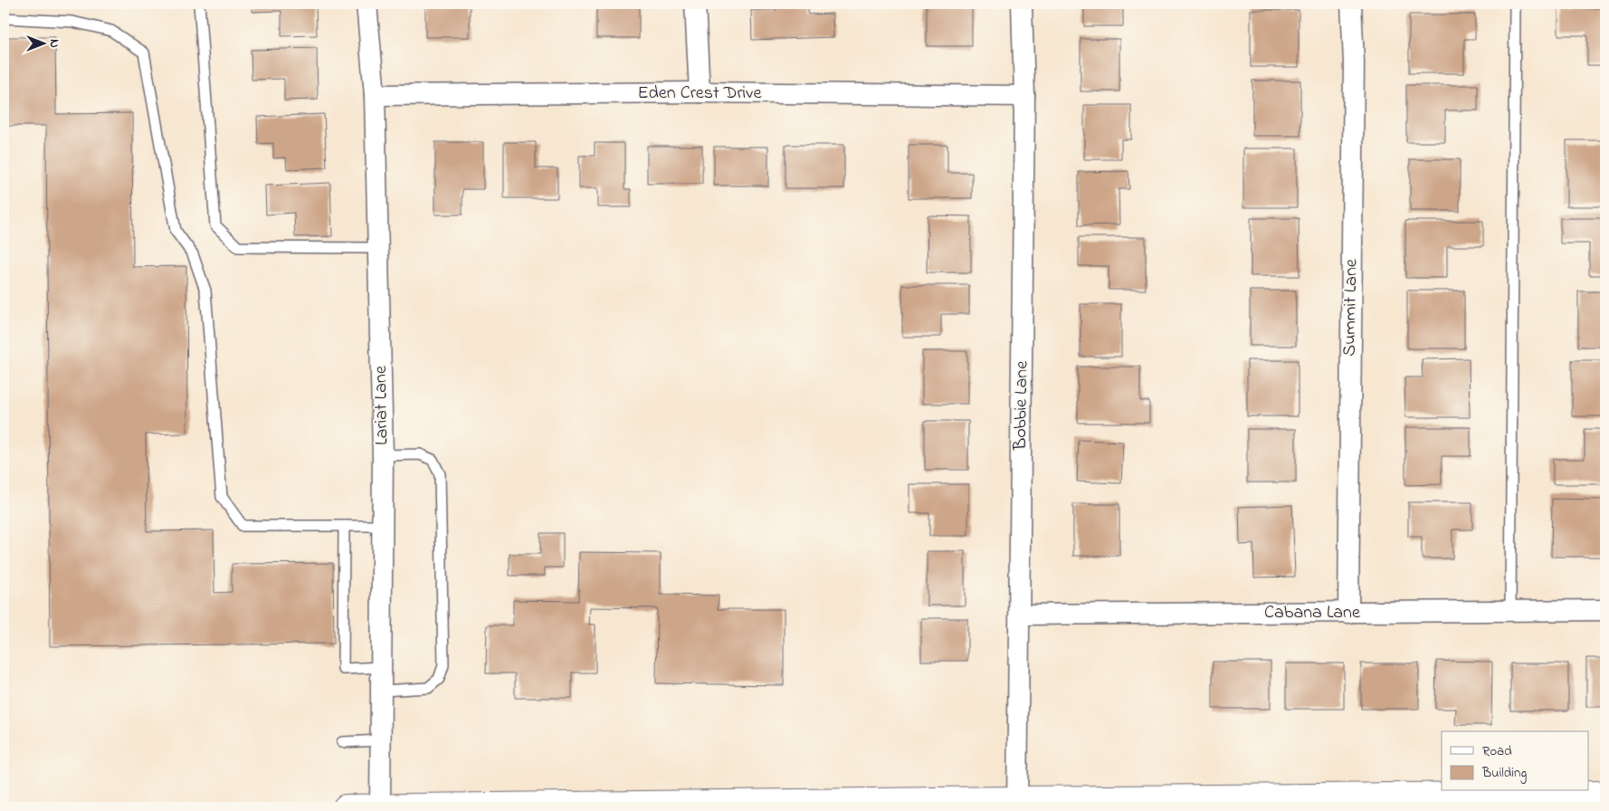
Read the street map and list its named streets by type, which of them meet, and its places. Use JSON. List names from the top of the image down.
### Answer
{
  "streets": {
    "street": [
      "Eden Crest Drive",
      "Summit Lane",
      "Lariat Lane",
      "Bobbie Lane",
      "Cabana Lane"
    ]
  },
  "crossings": [
    ["Eden Crest Drive", "Lariat Lane"],
    ["Eden Crest Drive", "Bobbie Lane"],
    ["Summit Lane", "Cabana Lane"],
    ["Bobbie Lane", "Cabana Lane"]
  ],
  "legend": ["Road", "Building"],
  "north": "right"
}
